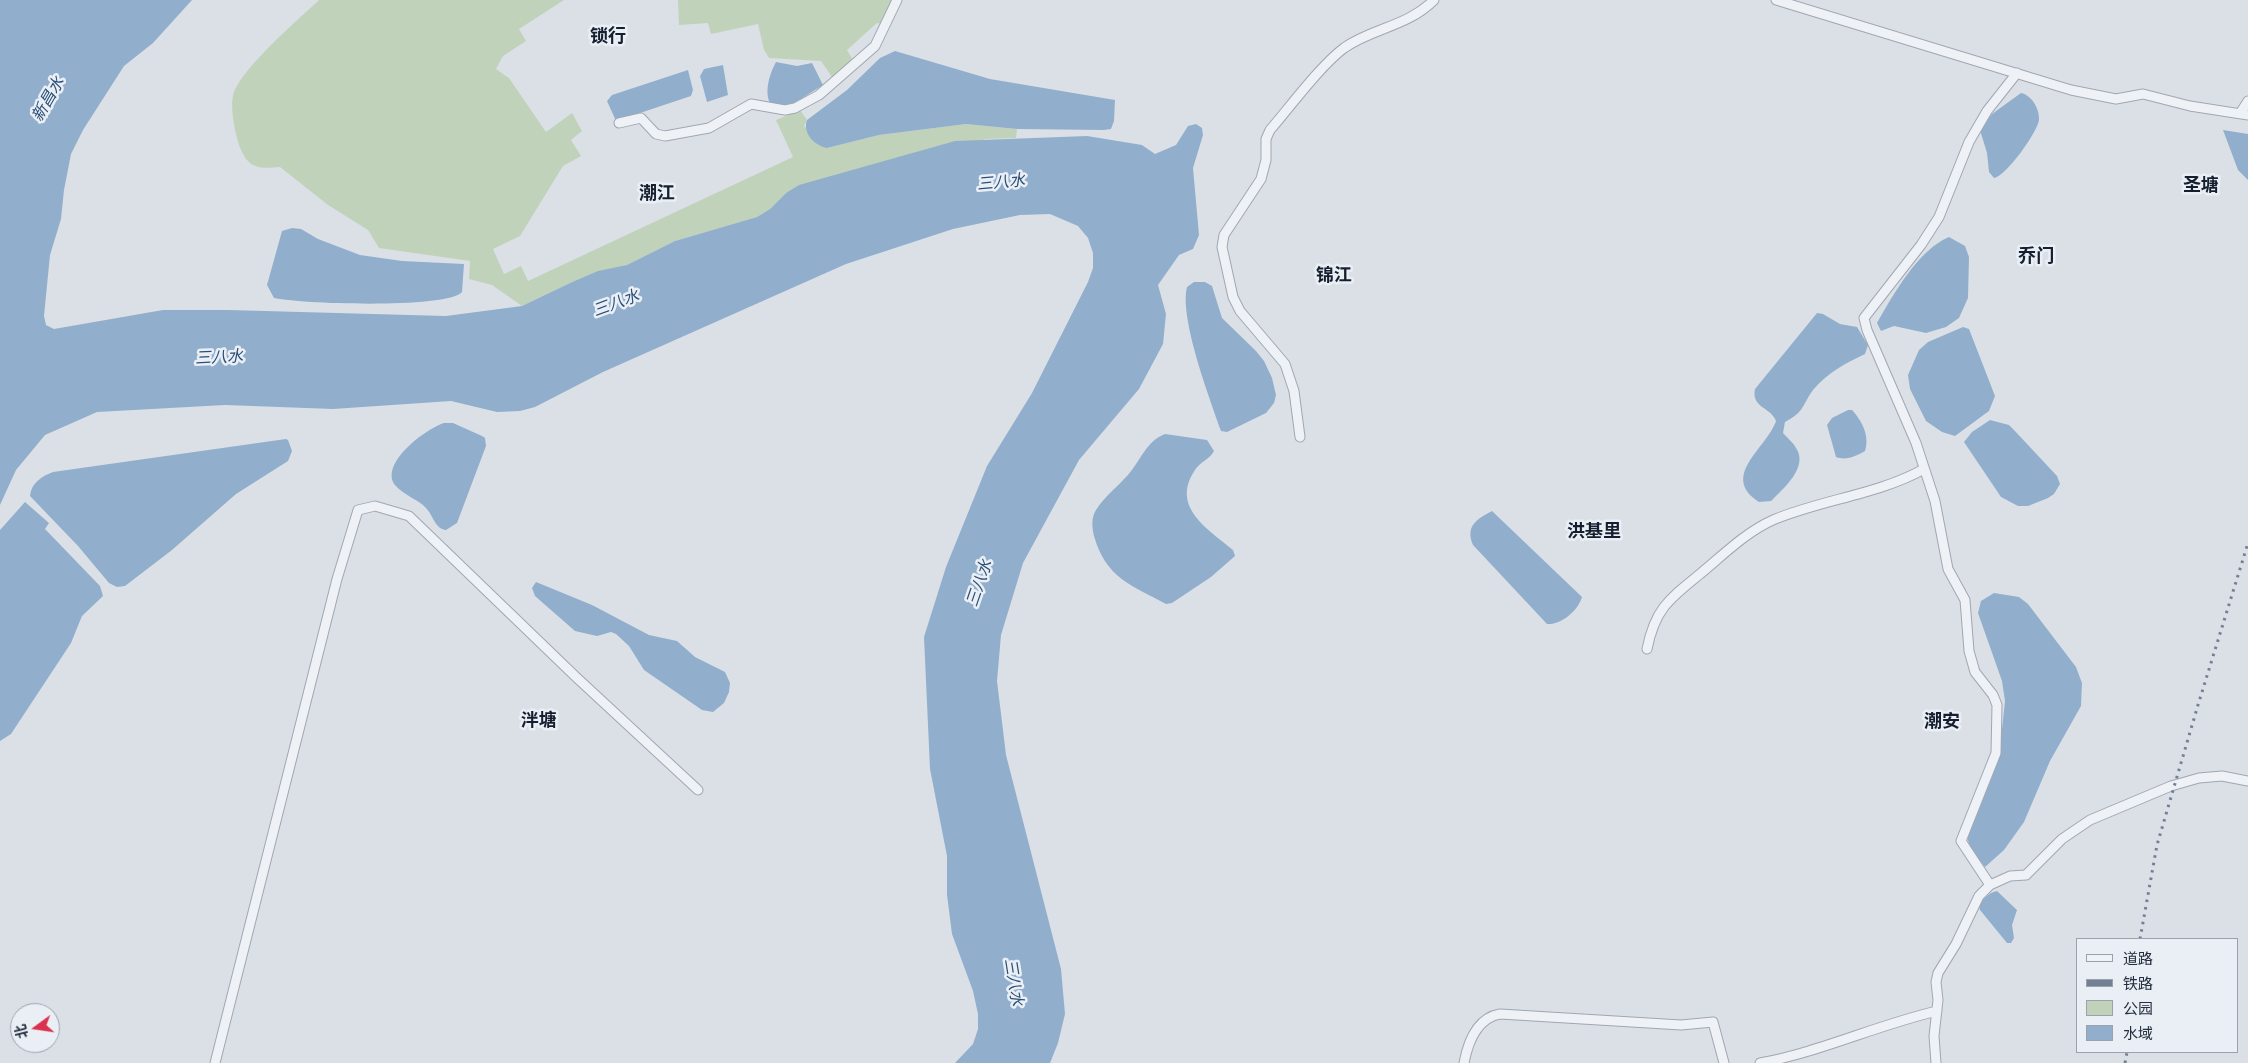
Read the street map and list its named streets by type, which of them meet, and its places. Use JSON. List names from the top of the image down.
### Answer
{
  "districts": [
    "锁行",
    "圣塘",
    "潮江",
    "乔门",
    "锦江",
    "洪基里",
    "泮塘",
    "潮安"
  ],
  "water": ["新昌水", "三八水"],
  "legend": [
    "道路",
    "铁路",
    "公园",
    "水域"
  ],
  "north": "left"
}
